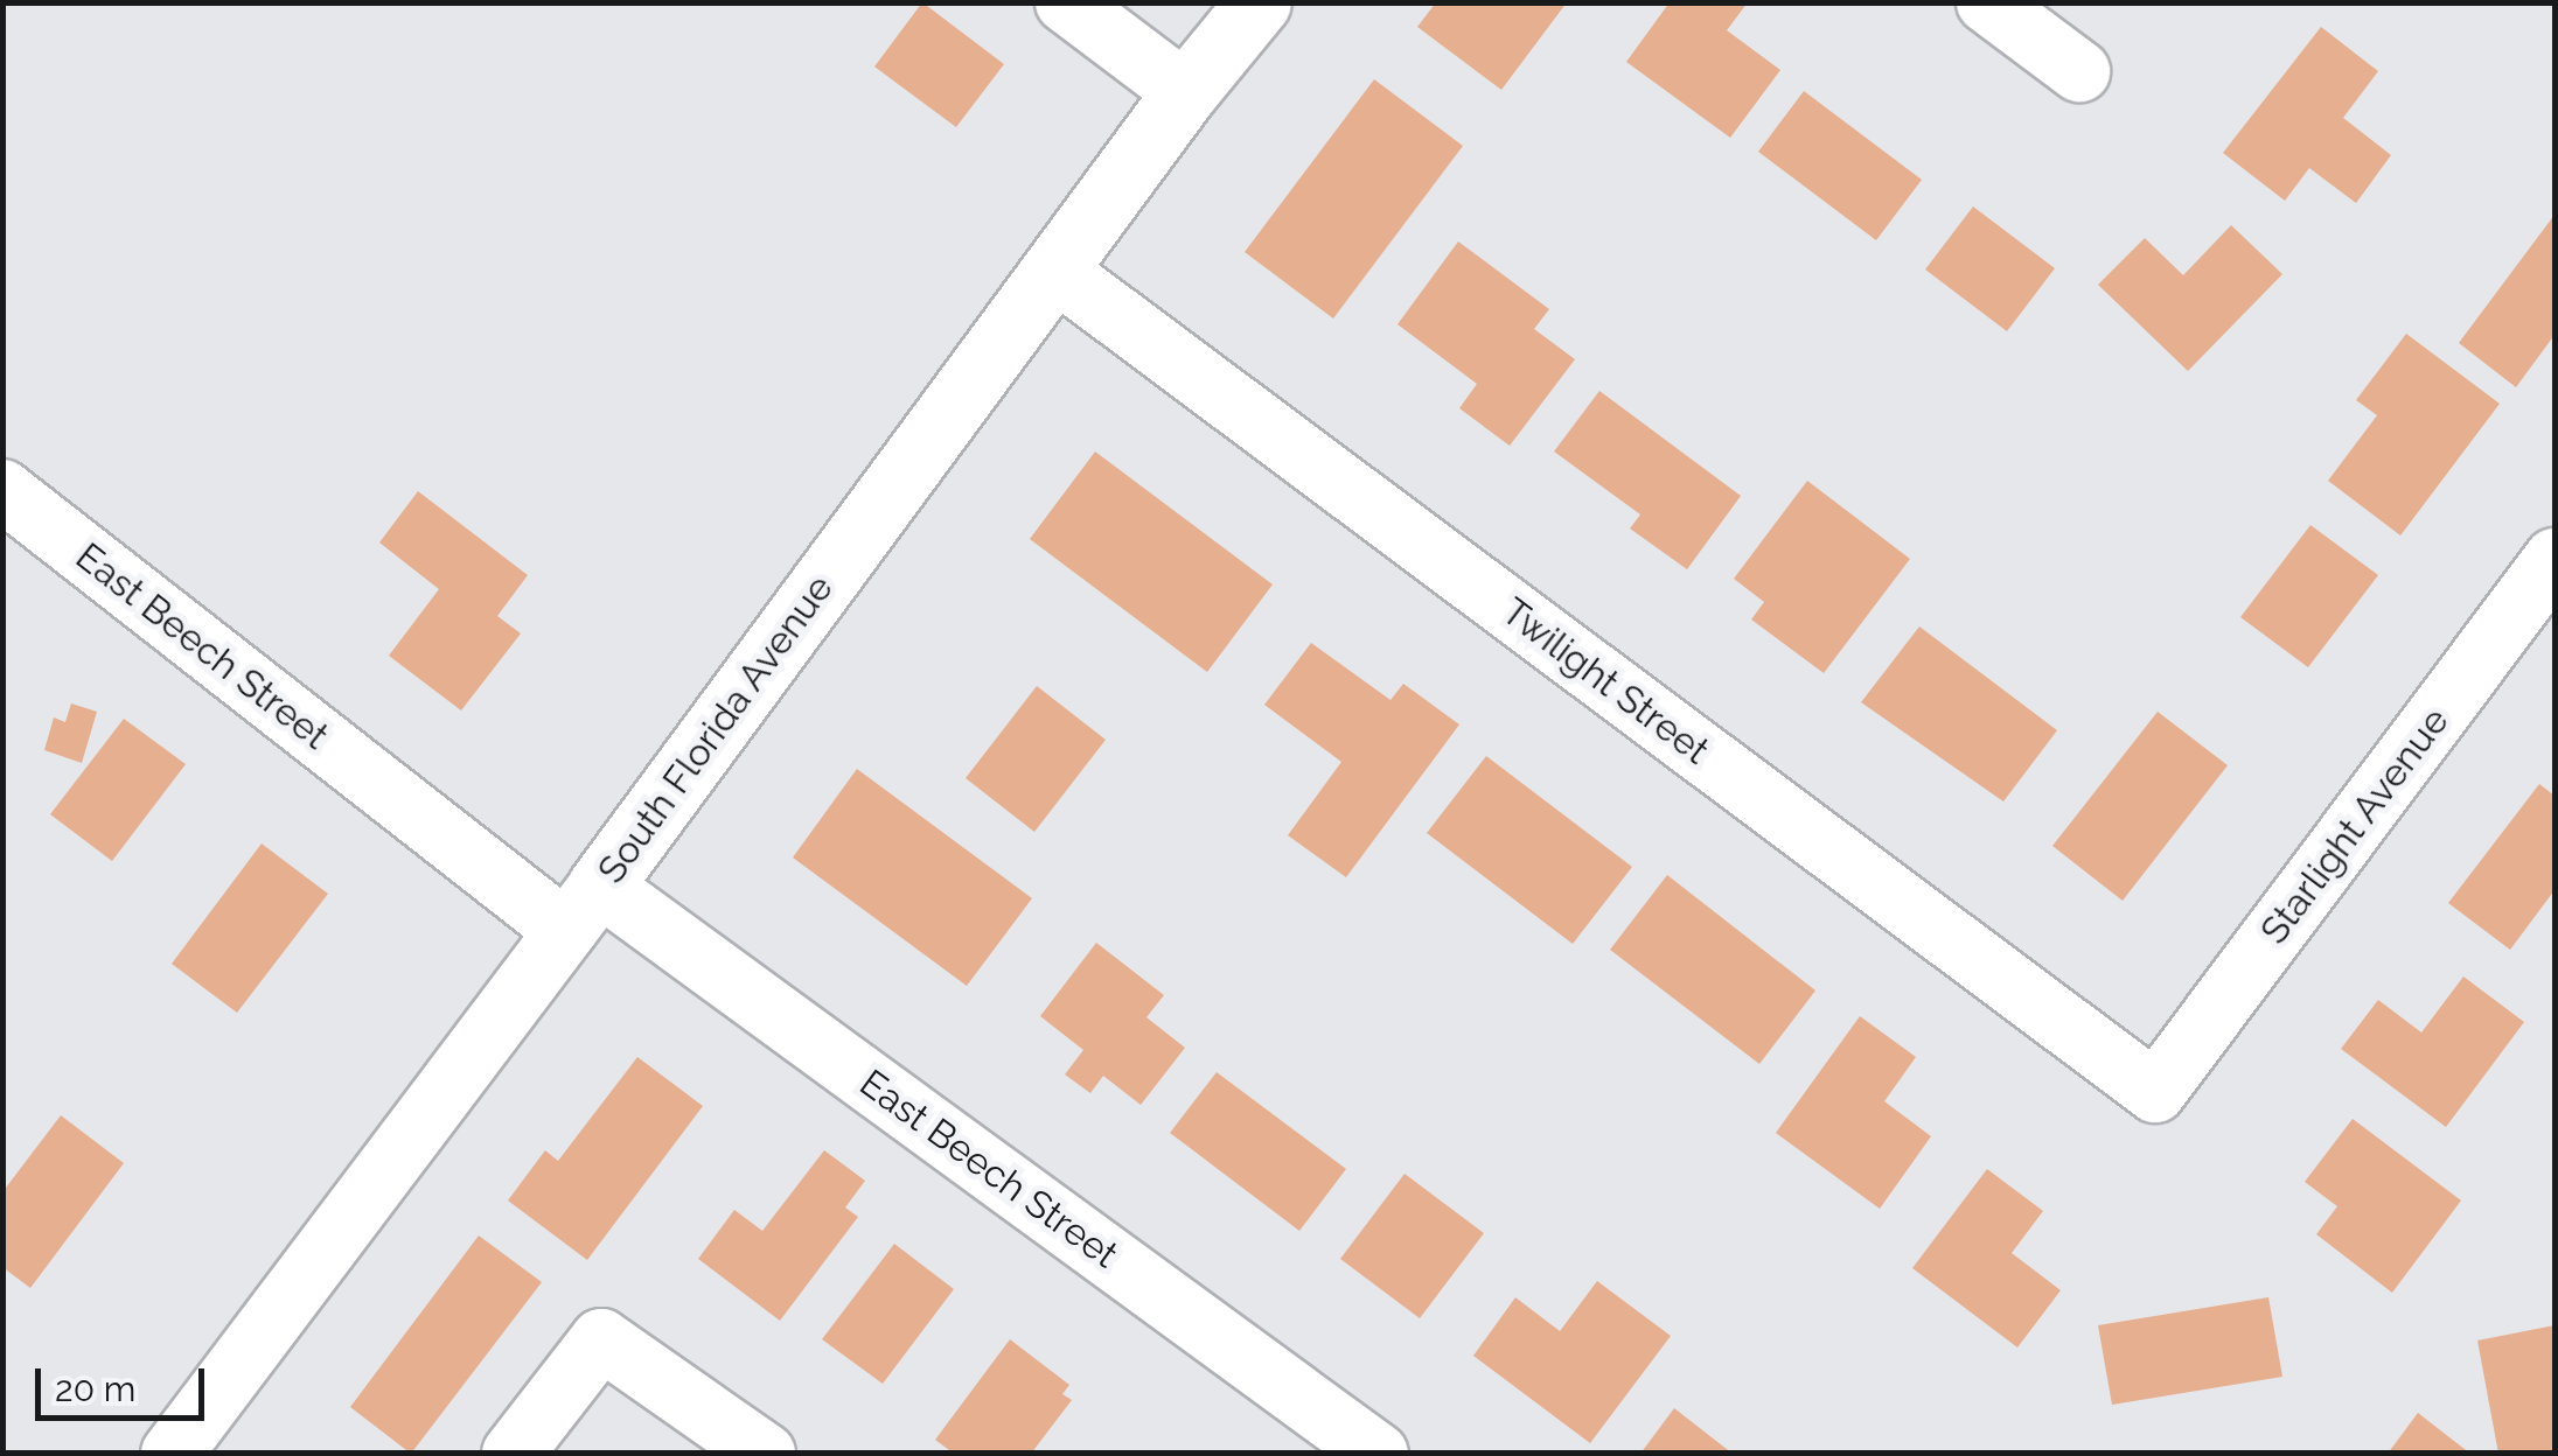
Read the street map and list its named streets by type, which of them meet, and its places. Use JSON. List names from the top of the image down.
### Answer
{
  "streets": {
    "street": [
      "East Beech Street",
      "Twilight Street",
      "South Florida Avenue",
      "Starlight Avenue"
    ]
  },
  "crossings": [
    ["East Beech Street", "South Florida Avenue"],
    ["Twilight Street", "South Florida Avenue"],
    ["Twilight Street", "Starlight Avenue"]
  ],
  "scale_bar": "20 m"
}
